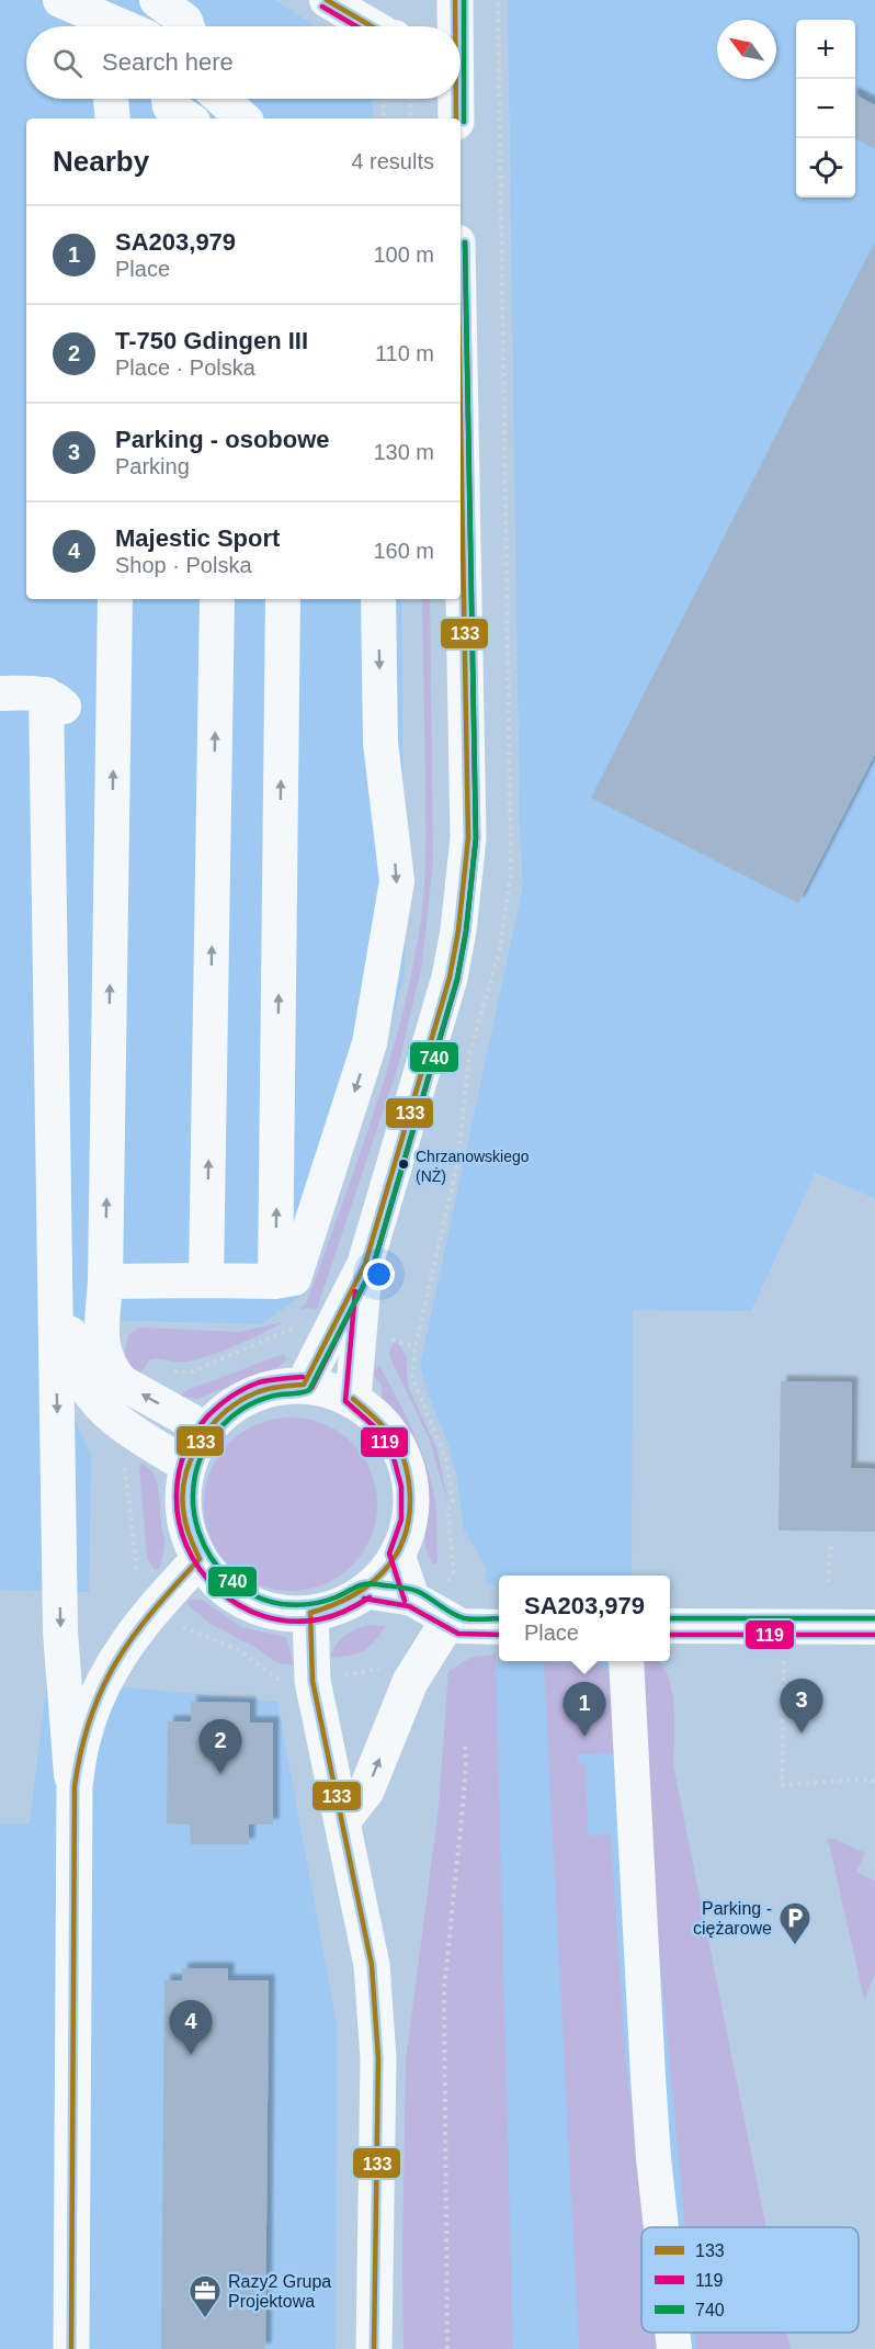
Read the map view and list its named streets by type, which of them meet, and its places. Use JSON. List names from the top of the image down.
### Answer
{
  "places": {
    "other": ["Chrzanowskiego (NŻ)"],
    "parking": ["Parking - ciężarowe"],
    "office": ["Razy2 Grupa Projektowa"]
  },
  "lines": ["transit line 133", "transit line 740", "transit line 119"],
  "legend": ["133", "119", "740"],
  "north": "top left",
  "page": {
    "map_buttons": ["+", "−"],
    "search": "Search here",
    "heading": ["Nearby", "4 results"],
    "list": [
      {
        "mark": "1",
        "name": "SA203,979",
        "note": "Place",
        "value": "100 m"
      },
      {
        "mark": "2",
        "name": "T-750 Gdingen III",
        "note": "Place · Polska",
        "value": "110 m"
      },
      {
        "mark": "3",
        "name": "Parking - osobowe",
        "note": "Parking",
        "value": "130 m"
      },
      {
        "mark": "4",
        "name": "Majestic Sport",
        "note": "Shop · Polska",
        "value": "160 m"
      }
    ],
    "popup": ["SA203,979", "Place"],
    "pins": [
      "3",
      "1",
      "2",
      "4"
    ]
  }
}
